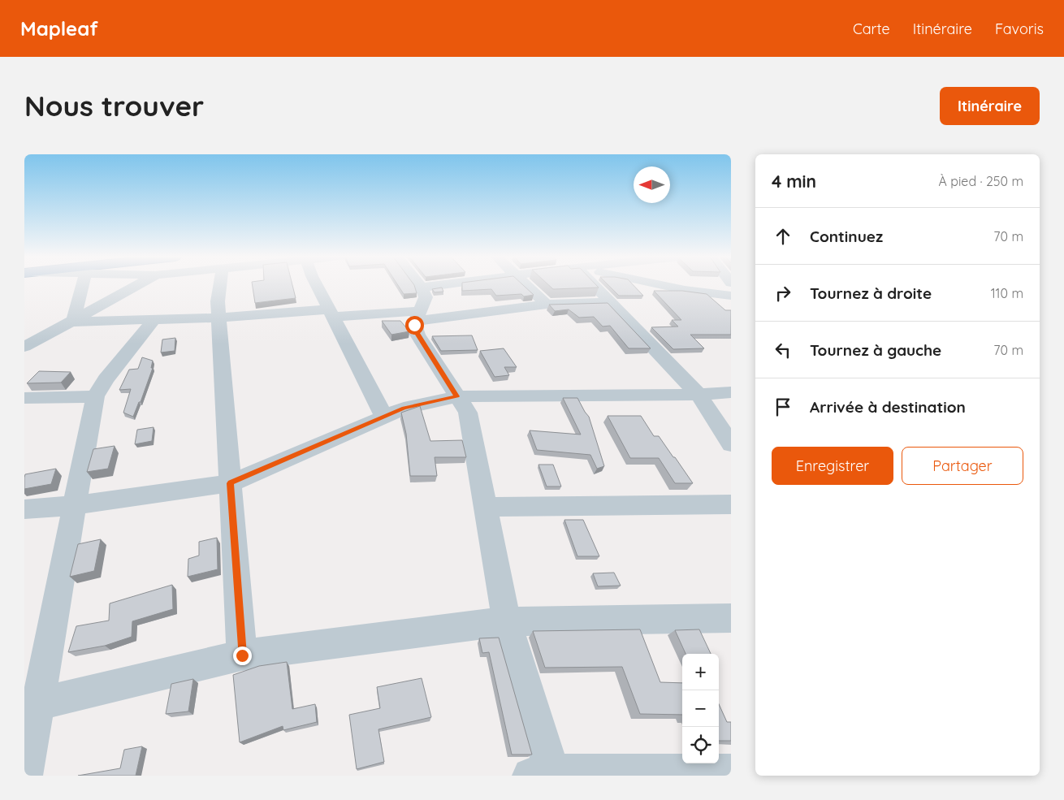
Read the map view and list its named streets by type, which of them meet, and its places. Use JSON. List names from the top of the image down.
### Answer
{
  "north": "left",
  "page": {
    "header": "Mapleaf",
    "nav": ["Carte", "Itinéraire", "Favoris"],
    "buttons": [
      "Itinéraire",
      ["Enregistrer", "Partager"]
    ],
    "title": "Nous trouver",
    "heading": ["4 min", "À pied · 250 m"],
    "list": [
      ["Continuez", "70 m"],
      ["Tournez à droite", "110 m"],
      ["Tournez à gauche", "70 m"],
      "Arrivée à destination"
    ],
    "map_buttons": ["+", "−"]
  }
}
